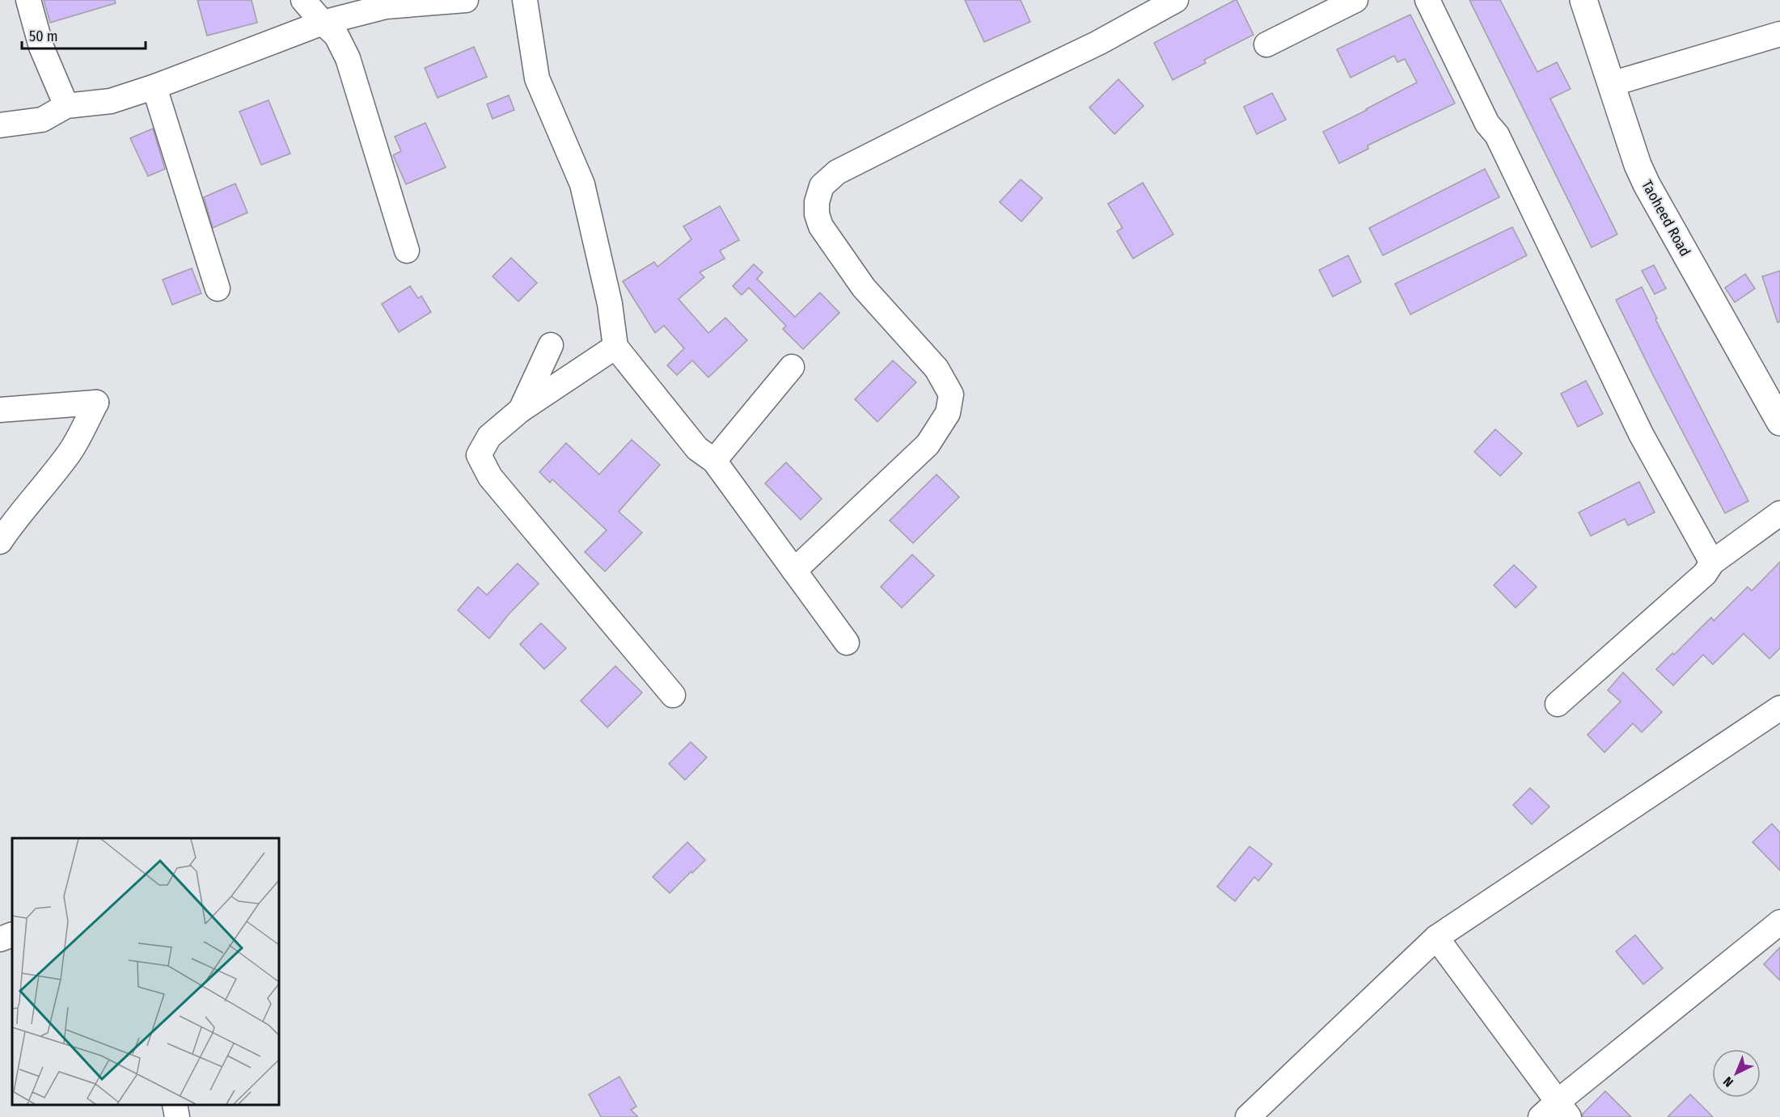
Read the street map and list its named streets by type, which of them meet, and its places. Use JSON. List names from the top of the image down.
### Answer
{
  "streets": {
    "main road": ["Taoheed Road"]
  },
  "scale_bar": "50 m",
  "north": "bottom left"
}
